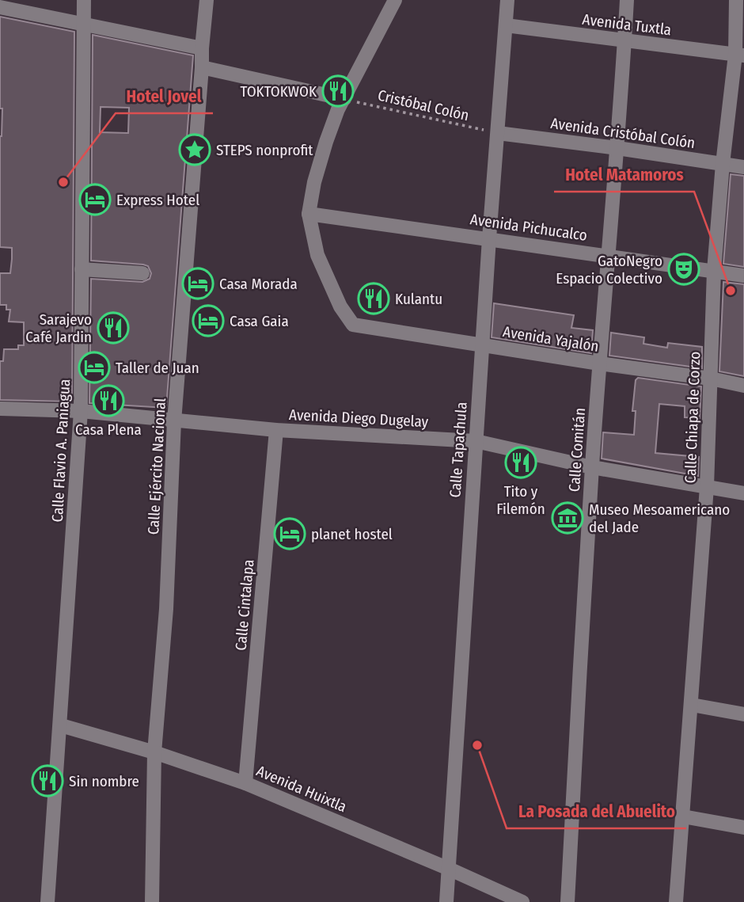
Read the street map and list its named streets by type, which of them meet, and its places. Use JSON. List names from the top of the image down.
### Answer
{
  "streets": {
    "street": [
      "Avenida Tuxtla",
      "Avenida Cristóbal Colón",
      "Avenida Pichucalco",
      "Avenida Yajalón",
      "Calle Chiapa de Corzo",
      "Avenida Diego Dugelay",
      "Calle Tapachula",
      "Calle Comitán",
      "Calle Flavio A. Paniagua",
      "Calle Ejército Nacional",
      "Calle Cintalapa",
      "Avenida Huixtla"
    ],
    "path": ["Cristóbal Colón"]
  },
  "crossings": [
    ["Avenida Tuxtla", "Calle Chiapa de Corzo"],
    ["Avenida Tuxtla", "Calle Tapachula"],
    ["Avenida Tuxtla", "Calle Comitán"],
    ["Cristóbal Colón", "Avenida Cristóbal Colón"],
    ["Cristóbal Colón", "Calle Tapachula"],
    ["Avenida Cristóbal Colón", "Calle Chiapa de Corzo"],
    ["Avenida Cristóbal Colón", "Calle Tapachula"],
    ["Avenida Cristóbal Colón", "Calle Comitán"],
    ["Avenida Pichucalco", "Avenida Yajalón"],
    ["Avenida Pichucalco", "Calle Chiapa de Corzo"],
    ["Avenida Pichucalco", "Calle Tapachula"],
    ["Avenida Pichucalco", "Calle Comitán"],
    ["Avenida Yajalón", "Calle Chiapa de Corzo"],
    ["Avenida Yajalón", "Calle Tapachula"],
    ["Avenida Yajalón", "Calle Comitán"],
    ["Calle Chiapa de Corzo", "Avenida Diego Dugelay"],
    ["Avenida Diego Dugelay", "Calle Tapachula"],
    ["Avenida Diego Dugelay", "Calle Comitán"],
    ["Avenida Diego Dugelay", "Calle Flavio A. Paniagua"],
    ["Avenida Diego Dugelay", "Calle Ejército Nacional"],
    ["Avenida Diego Dugelay", "Calle Cintalapa"],
    ["Calle Tapachula", "Avenida Huixtla"],
    ["Calle Flavio A. Paniagua", "Avenida Huixtla"],
    ["Calle Ejército Nacional", "Avenida Huixtla"],
    ["Calle Cintalapa", "Avenida Huixtla"]
  ],
  "places": {
    "restaurant": [
      "TOKTOKWOK",
      "Kulantu",
      "Sarajevo Café Jardin",
      "Casa Plena",
      "Tito y Filemón",
      "Sin nombre"
    ],
    "place": ["STEPS nonprofit"],
    "other": ["Hotel Jovel", "Hotel Matamoros", "La Posada del Abuelito"],
    "hotel": [
      "Express Hotel",
      "Casa Morada",
      "Casa Gaia",
      "Taller de Juan",
      "planet hostel"
    ],
    "theatre": ["GatoNegro Espacio Colectivo"],
    "museum": ["Museo Mesoamericano del Jade"]
  }
}
